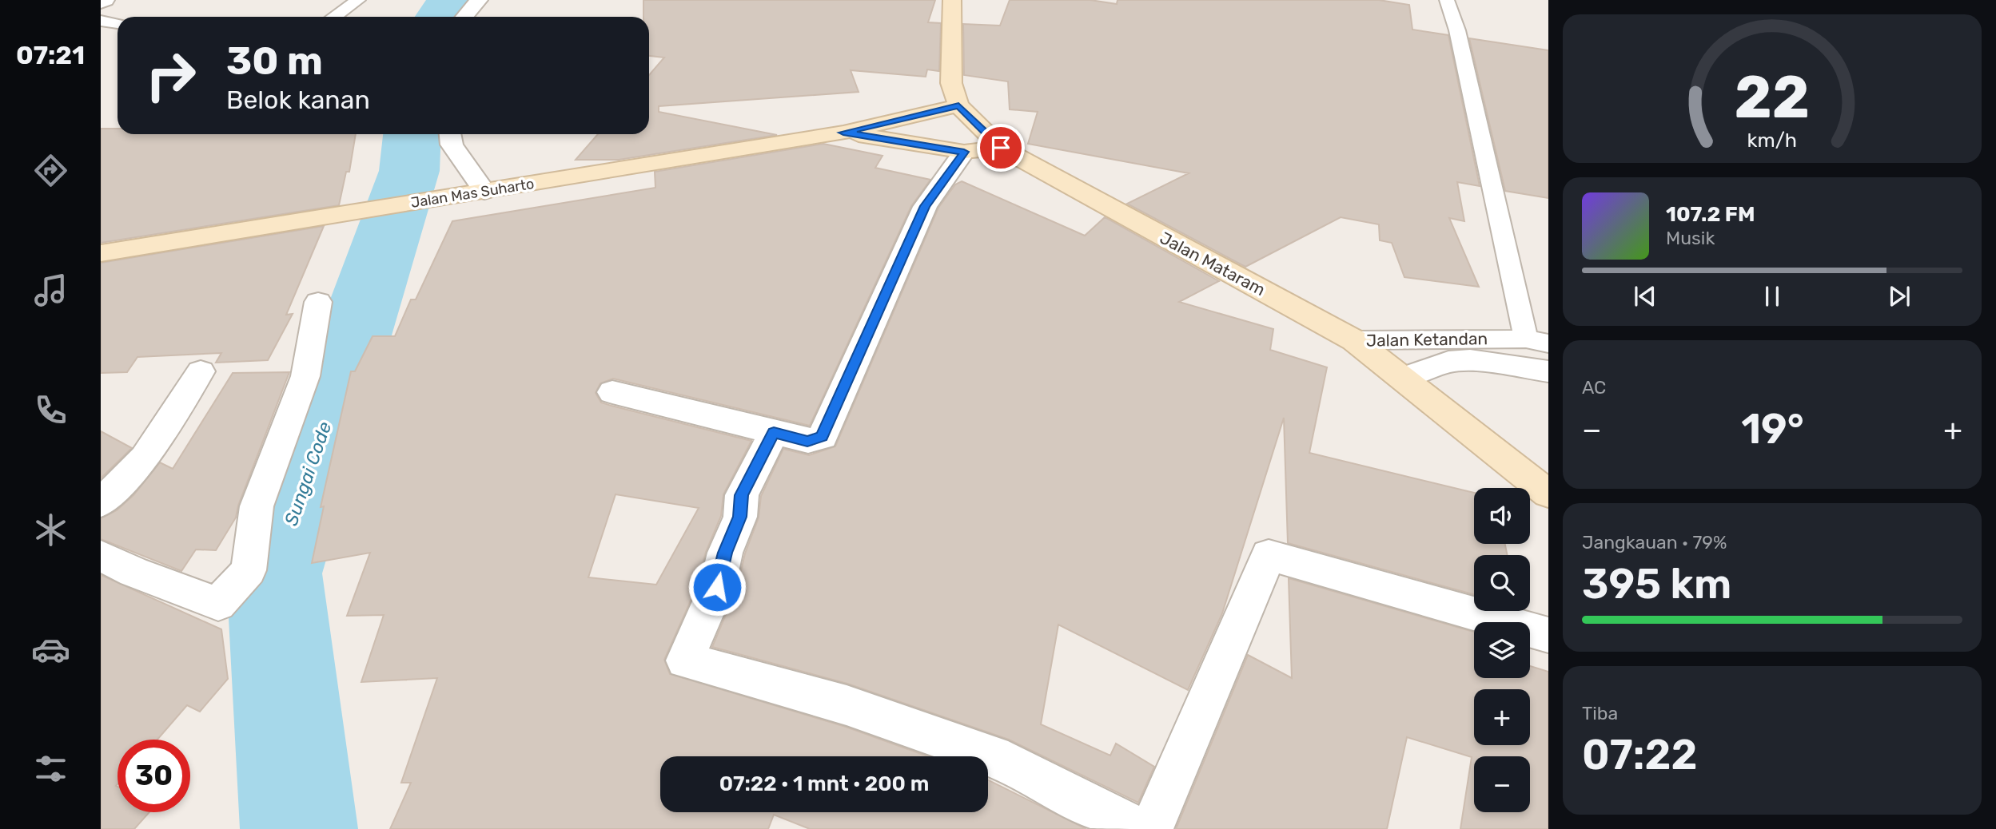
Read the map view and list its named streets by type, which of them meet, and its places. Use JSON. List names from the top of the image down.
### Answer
{
  "streets": {
    "street": ["Jalan Mas Suharto", "Jalan Mataram"],
    "lane": ["Jalan Ketandan"]
  },
  "crossings": [
    ["Jalan Mas Suharto", "Jalan Mataram"],
    ["Jalan Mataram", "Jalan Ketandan"]
  ],
  "water": ["Sungai Code"],
  "page": {
    "tabs": "07:21",
    "turn": ["30 m", "Belok kanan"],
    "song": ["107.2 FM", "Musik"],
    "tile": [
      "AC",
      ["Jangkauan · 79%", "395 km"],
      ["Tiba", "07:22"]
    ],
    "heat": ["−", "19°", "+"],
    "map_buttons": ["+", "−"],
    "limit": "30",
    "trip": "07:22 · 1 mnt · 200 m",
    "gauge": ["22", "km/h"]
  }
}
